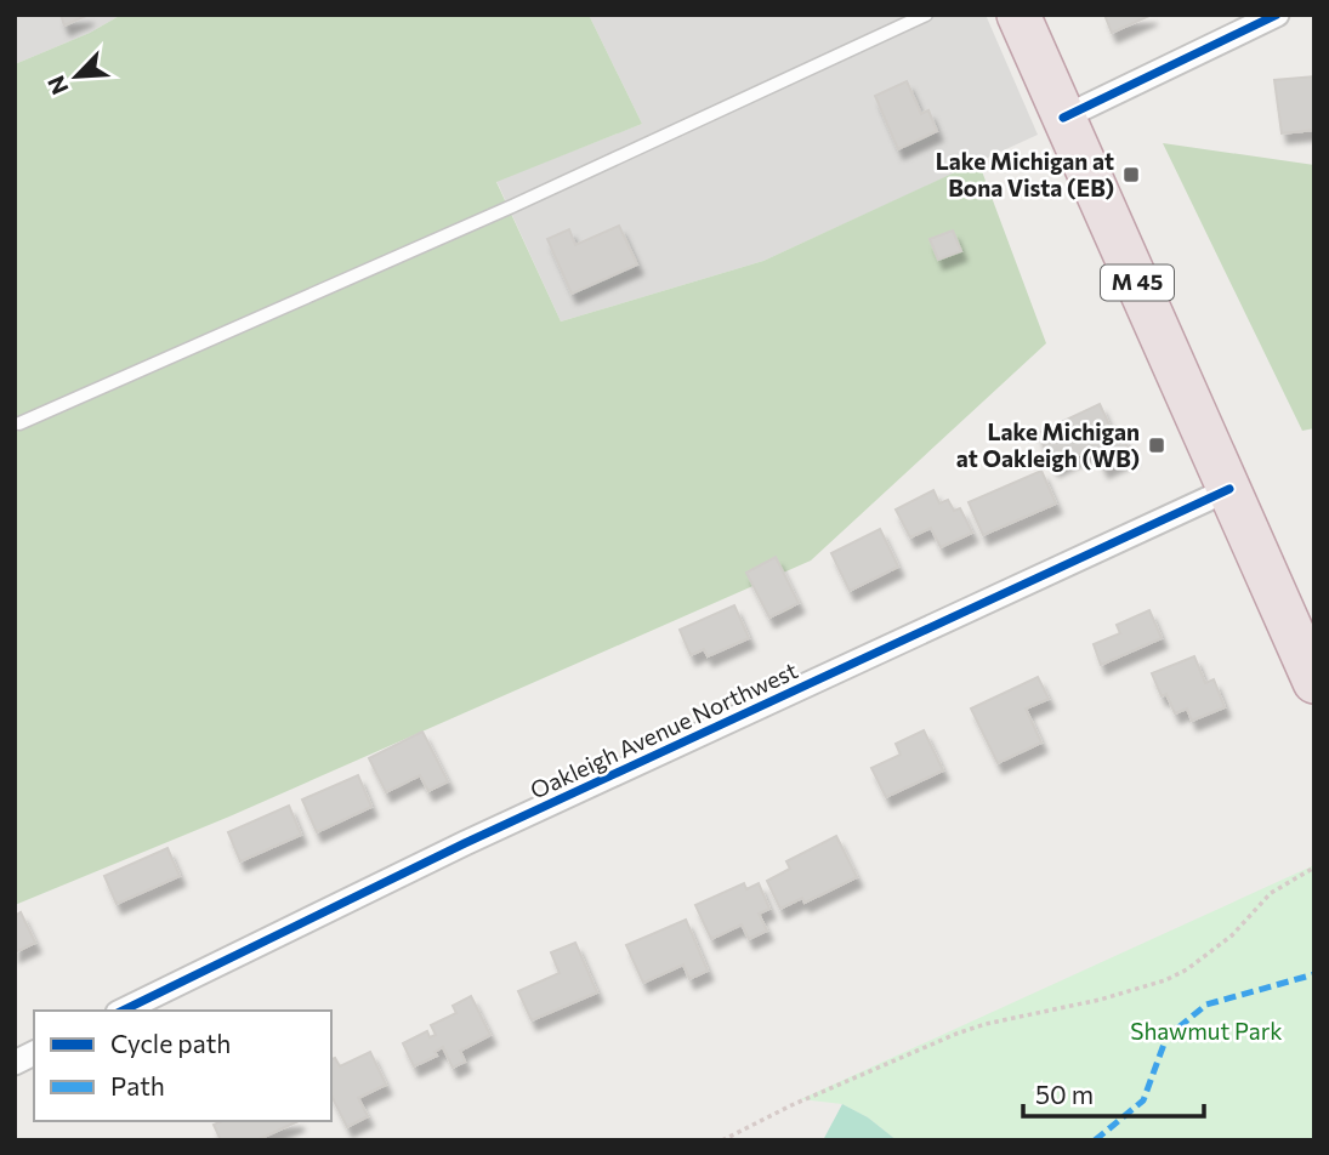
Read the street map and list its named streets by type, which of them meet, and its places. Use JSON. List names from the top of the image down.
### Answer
{
  "streets": {
    "highway": ["M 45"],
    "street": ["Oakleigh Avenue Northwest"]
  },
  "crossings": [
    ["M 45", "Oakleigh Avenue Northwest"]
  ],
  "parks": ["Shawmut Park"],
  "places": {
    "transit": ["Lake Michigan at Bona Vista (EB)", "Lake Michigan at Oakleigh (WB)"]
  },
  "legend": ["Cycle path", "Path"],
  "scale_bar": "50 m",
  "north": "bottom left"
}
